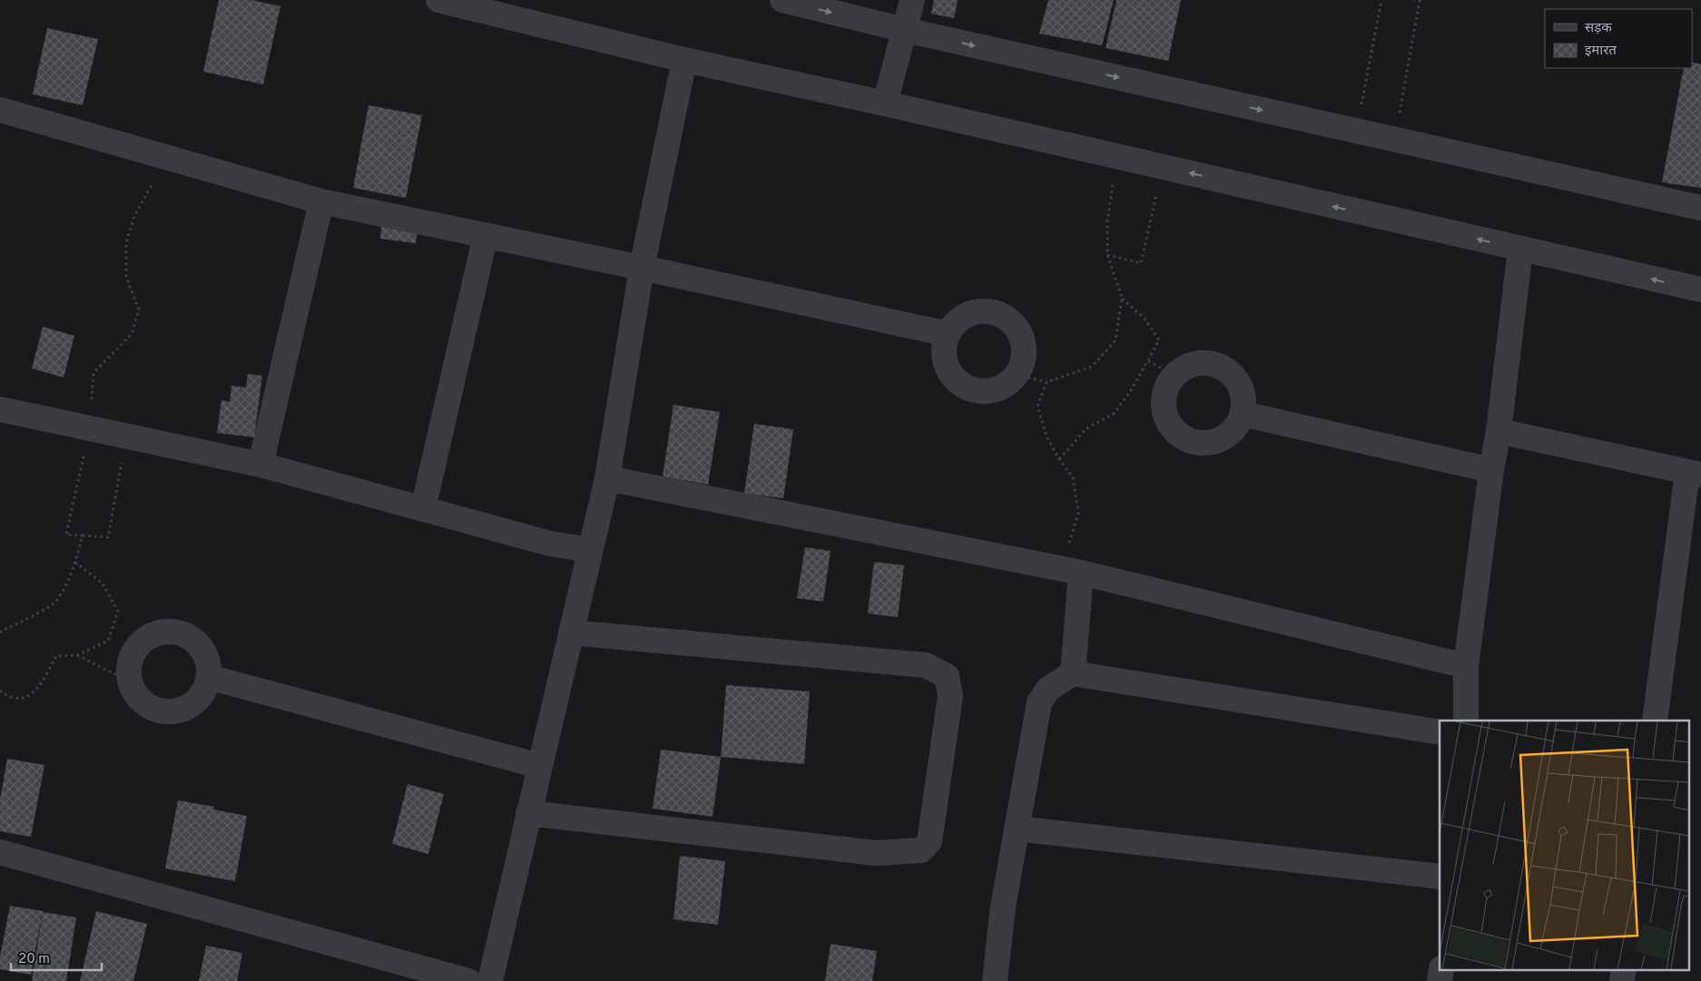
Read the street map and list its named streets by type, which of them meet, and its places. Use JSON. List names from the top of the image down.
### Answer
{
  "legend": ["सड़क", "इमारत"],
  "scale_bar": "20 m"
}
